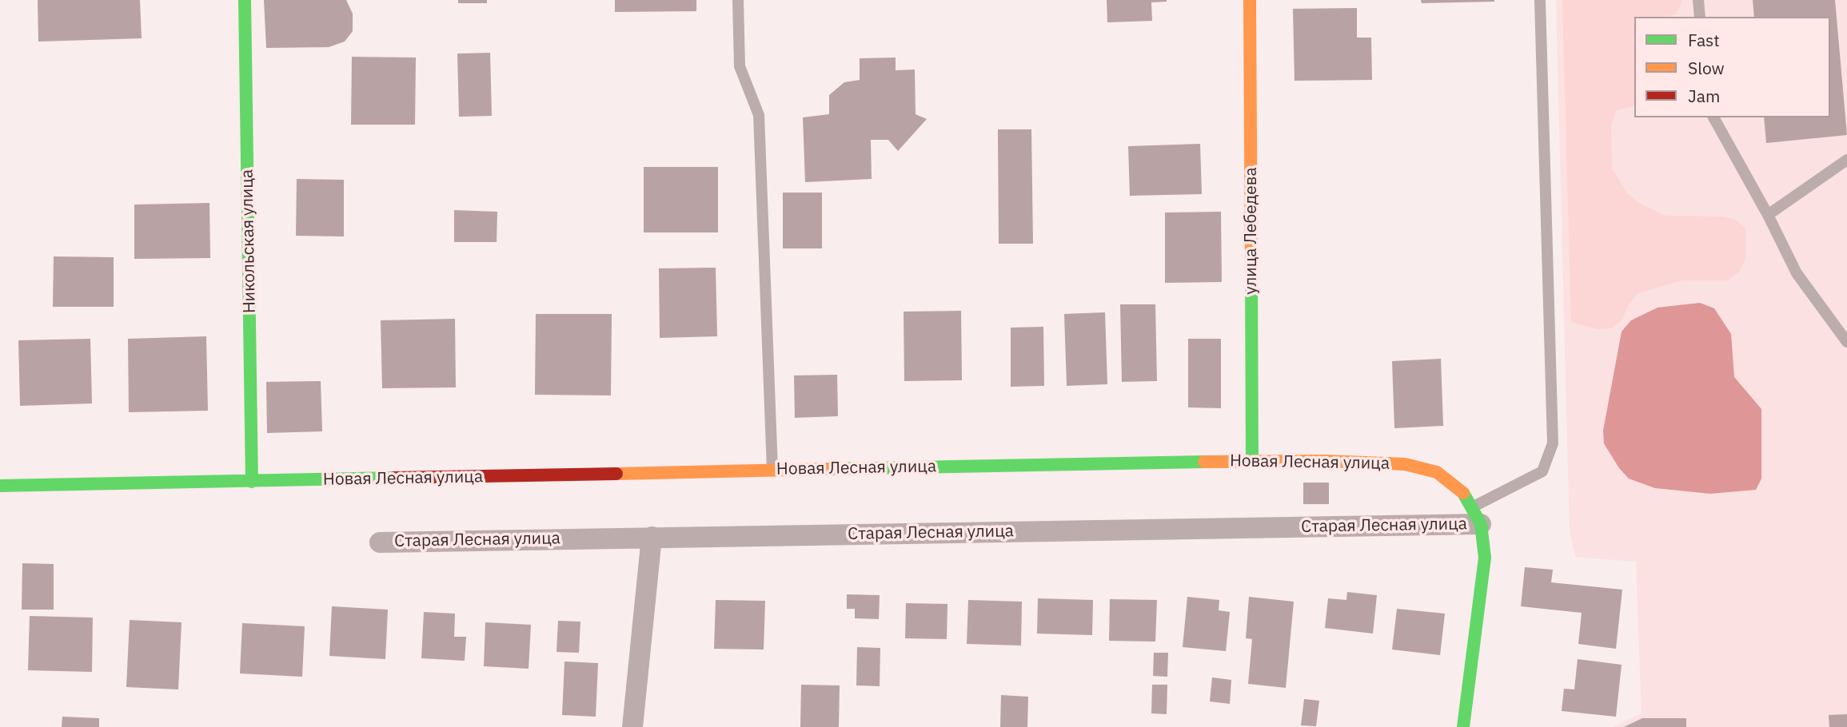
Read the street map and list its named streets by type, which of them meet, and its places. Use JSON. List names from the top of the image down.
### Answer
{
  "streets": {
    "street": [
      "улица Лебедева",
      "Никольская улица",
      "Новая Лесная улица",
      "Старая Лесная улица"
    ]
  },
  "crossings": [
    ["улица Лебедева", "Новая Лесная улица"],
    ["Никольская улица", "Новая Лесная улица"],
    ["Новая Лесная улица", "Старая Лесная улица"]
  ],
  "legend": ["Fast", "Slow", "Jam"]
}
